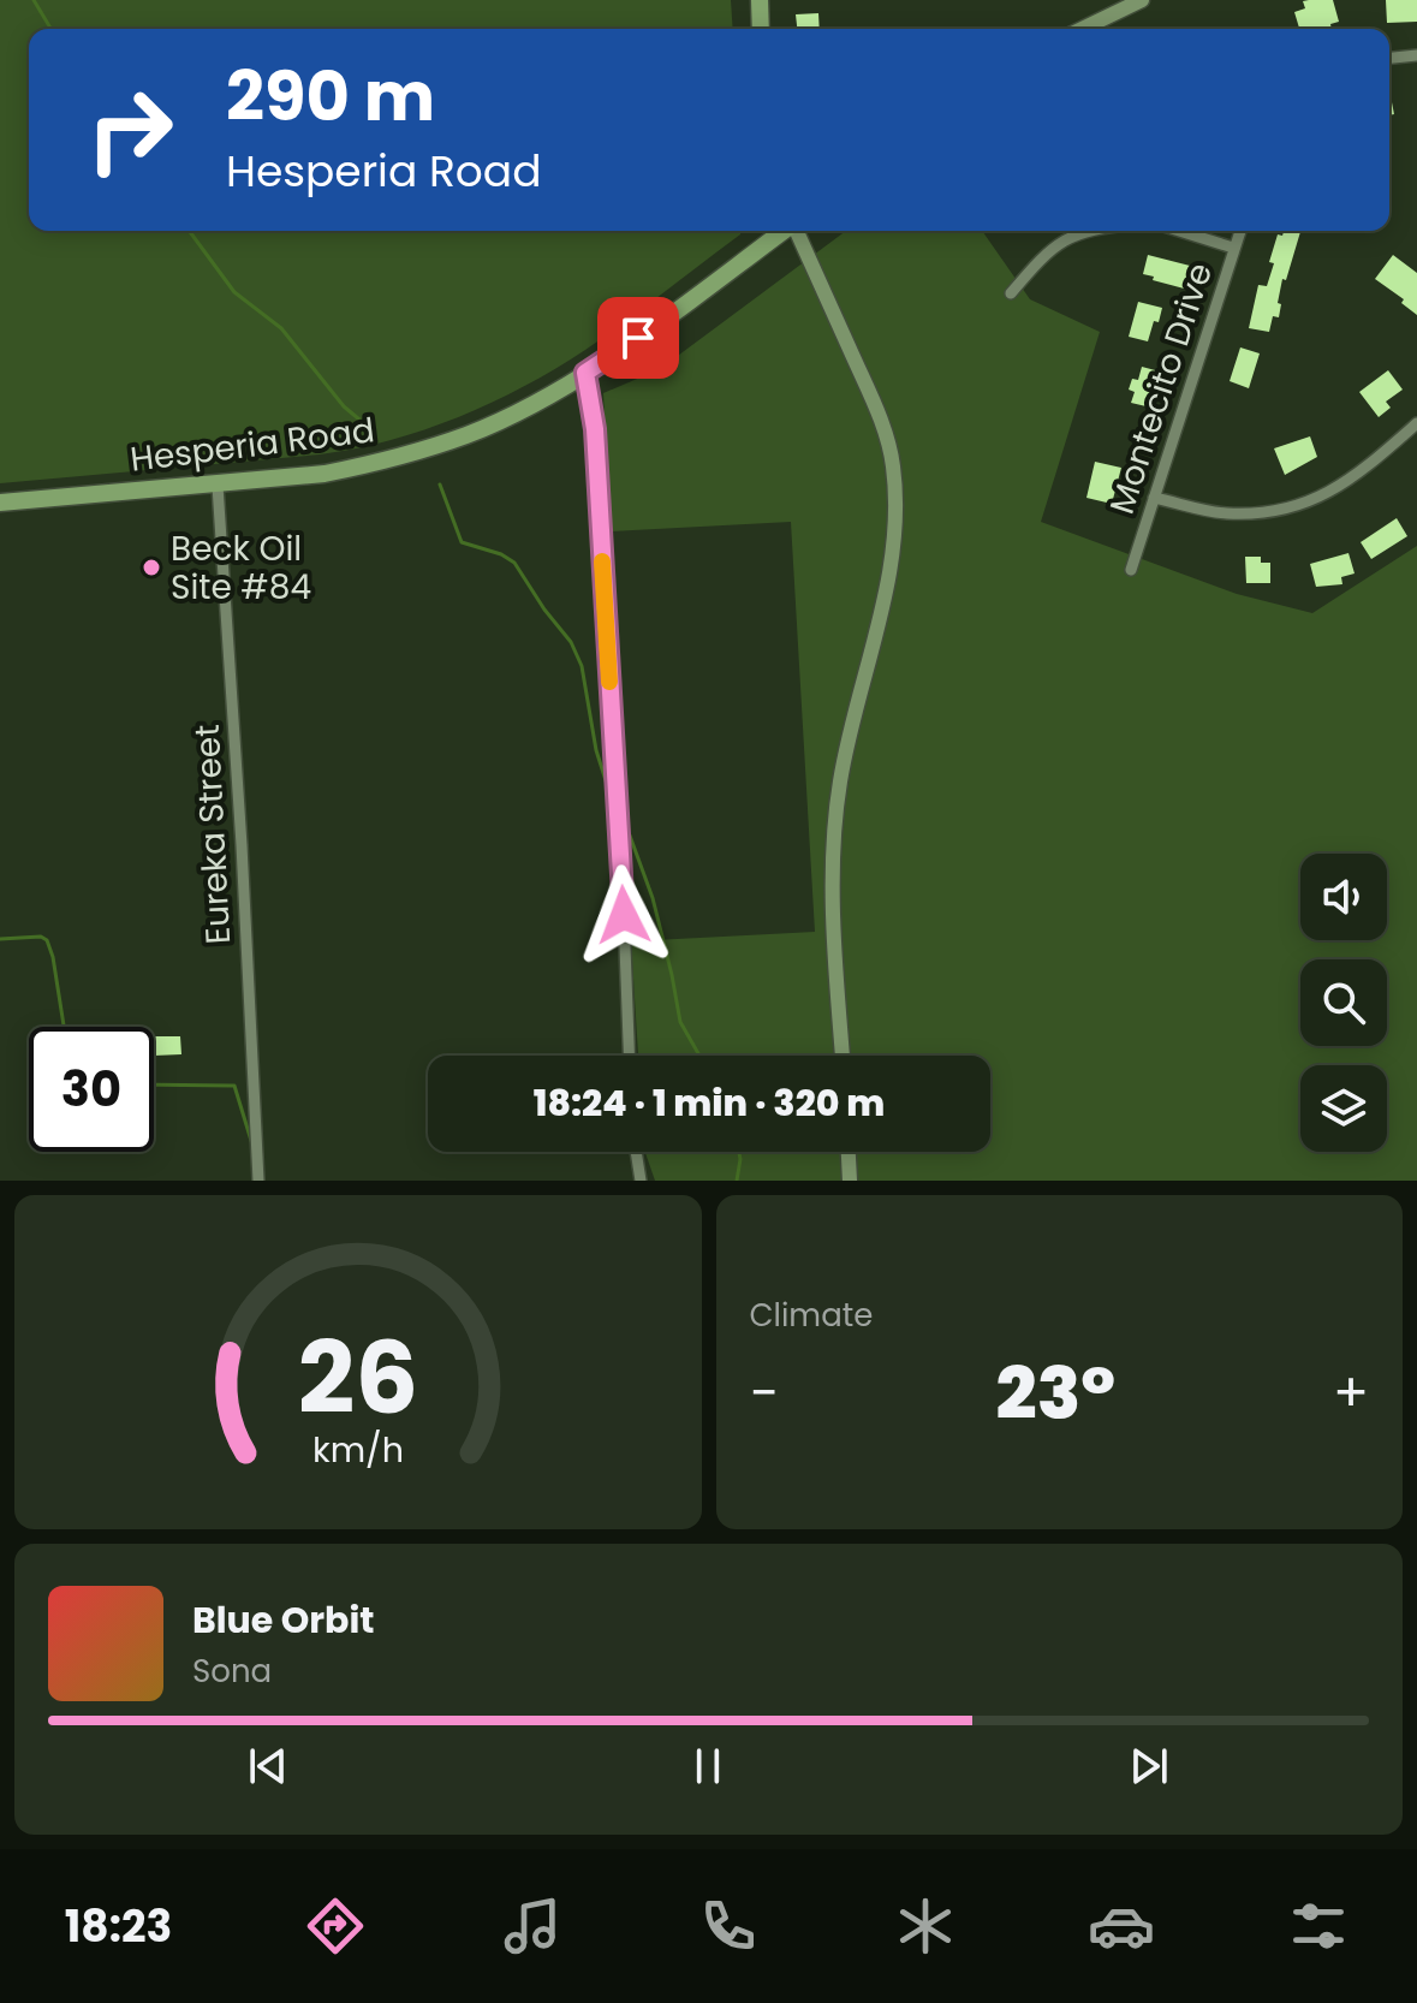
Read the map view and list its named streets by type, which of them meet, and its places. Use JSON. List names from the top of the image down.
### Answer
{
  "streets": {
    "main road": ["Hesperia Road"],
    "street": ["Montecito Drive", "Eureka Street"]
  },
  "crossings": [
    ["Hesperia Road", "Eureka Street"]
  ],
  "places": ["Beck Oil Site #84"],
  "page": {
    "turn": ["290 m", "Hesperia Road"],
    "limit": "30",
    "trip": "18:24 · 1 min · 320 m",
    "tile": "Climate",
    "heat": ["−", "23°", "+"],
    "song": ["Blue Orbit", "Sona"],
    "tabs": "18:23",
    "gauge": ["26", "km/h"]
  }
}
